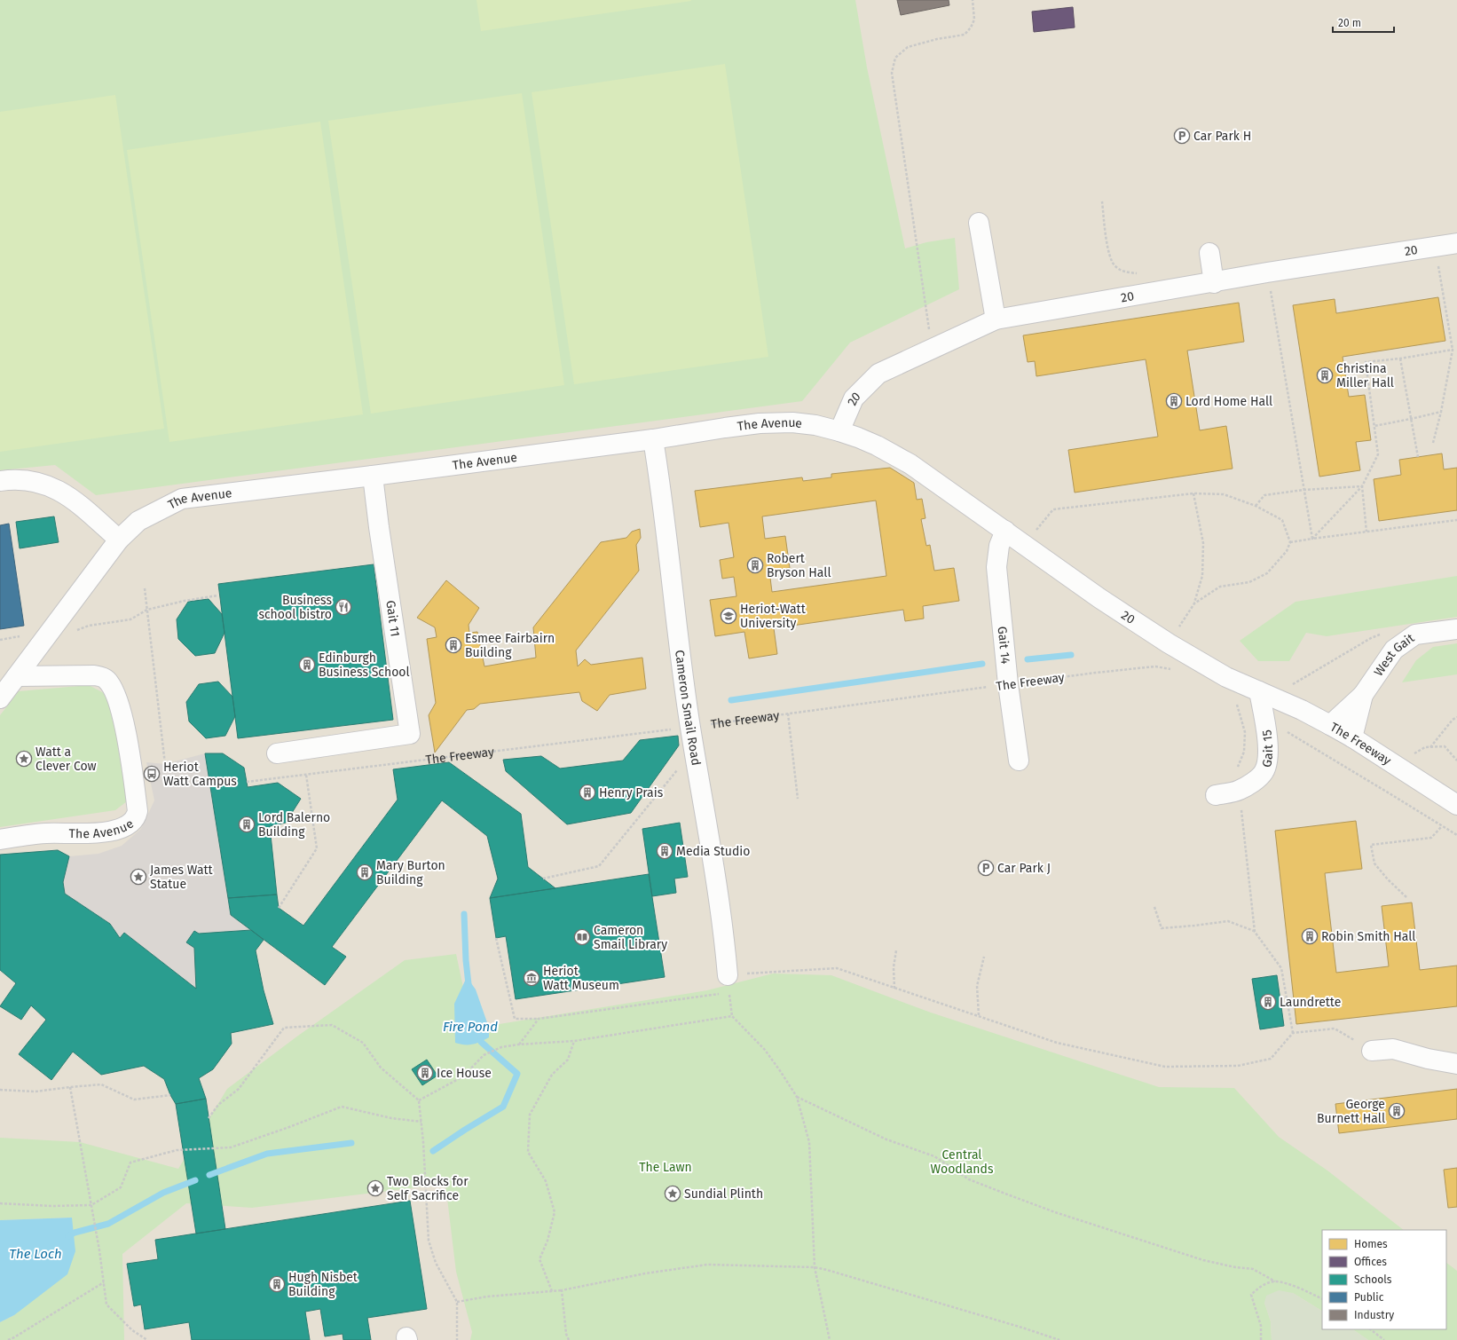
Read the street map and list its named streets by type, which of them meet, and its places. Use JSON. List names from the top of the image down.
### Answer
{
  "streets": {
    "street": [
      "20",
      "The Avenue",
      "Gait 11",
      "Gait 14",
      "West Gait",
      "The Freeway",
      "Cameron Smail Road",
      "Gait 15"
    ]
  },
  "crossings": [
    ["20", "The Avenue"],
    ["20", "Gait 14"],
    ["20", "The Freeway"],
    ["20", "Gait 15"],
    ["The Avenue", "Gait 11"],
    ["The Avenue", "Gait 14"],
    ["The Avenue", "Cameron Smail Road"],
    ["Gait 14", "The Freeway"],
    ["West Gait", "The Freeway"],
    ["The Freeway", "Cameron Smail Road"],
    ["The Freeway", "Gait 15"]
  ],
  "water": ["Fire Pond", "The Loch"],
  "parks": ["Central Woodlands", "The Lawn"],
  "places": {
    "parking": ["Car Park H", "Car Park J"],
    "building": [
      "Christina Miller Hall",
      "Lord Home Hall",
      "Robert Bryson Hall",
      "Esmee Fairbairn Building",
      "Edinburgh Business School",
      "Henry Prais",
      "Lord Balerno Building",
      "Media Studio",
      "Mary Burton Building",
      "Robin Smith Hall",
      "Laundrette",
      "Ice House",
      "George Burnett Hall",
      "Hugh Nisbet Building"
    ],
    "restaurant": ["Business school bistro"],
    "school or university": ["Heriot-Watt University"],
    "place": [
      "Watt a Clever Cow",
      "James Watt Statue",
      "Two Blocks for Self Sacrifice",
      "Sundial Plinth"
    ],
    "bus stop": ["Heriot Watt Campus"],
    "library": ["Cameron Smail Library"],
    "museum": ["Heriot Watt Museum"]
  },
  "legend": [
    "Homes",
    "Offices",
    "Schools",
    "Public",
    "Industry"
  ],
  "scale_bar": "20 m"
}
